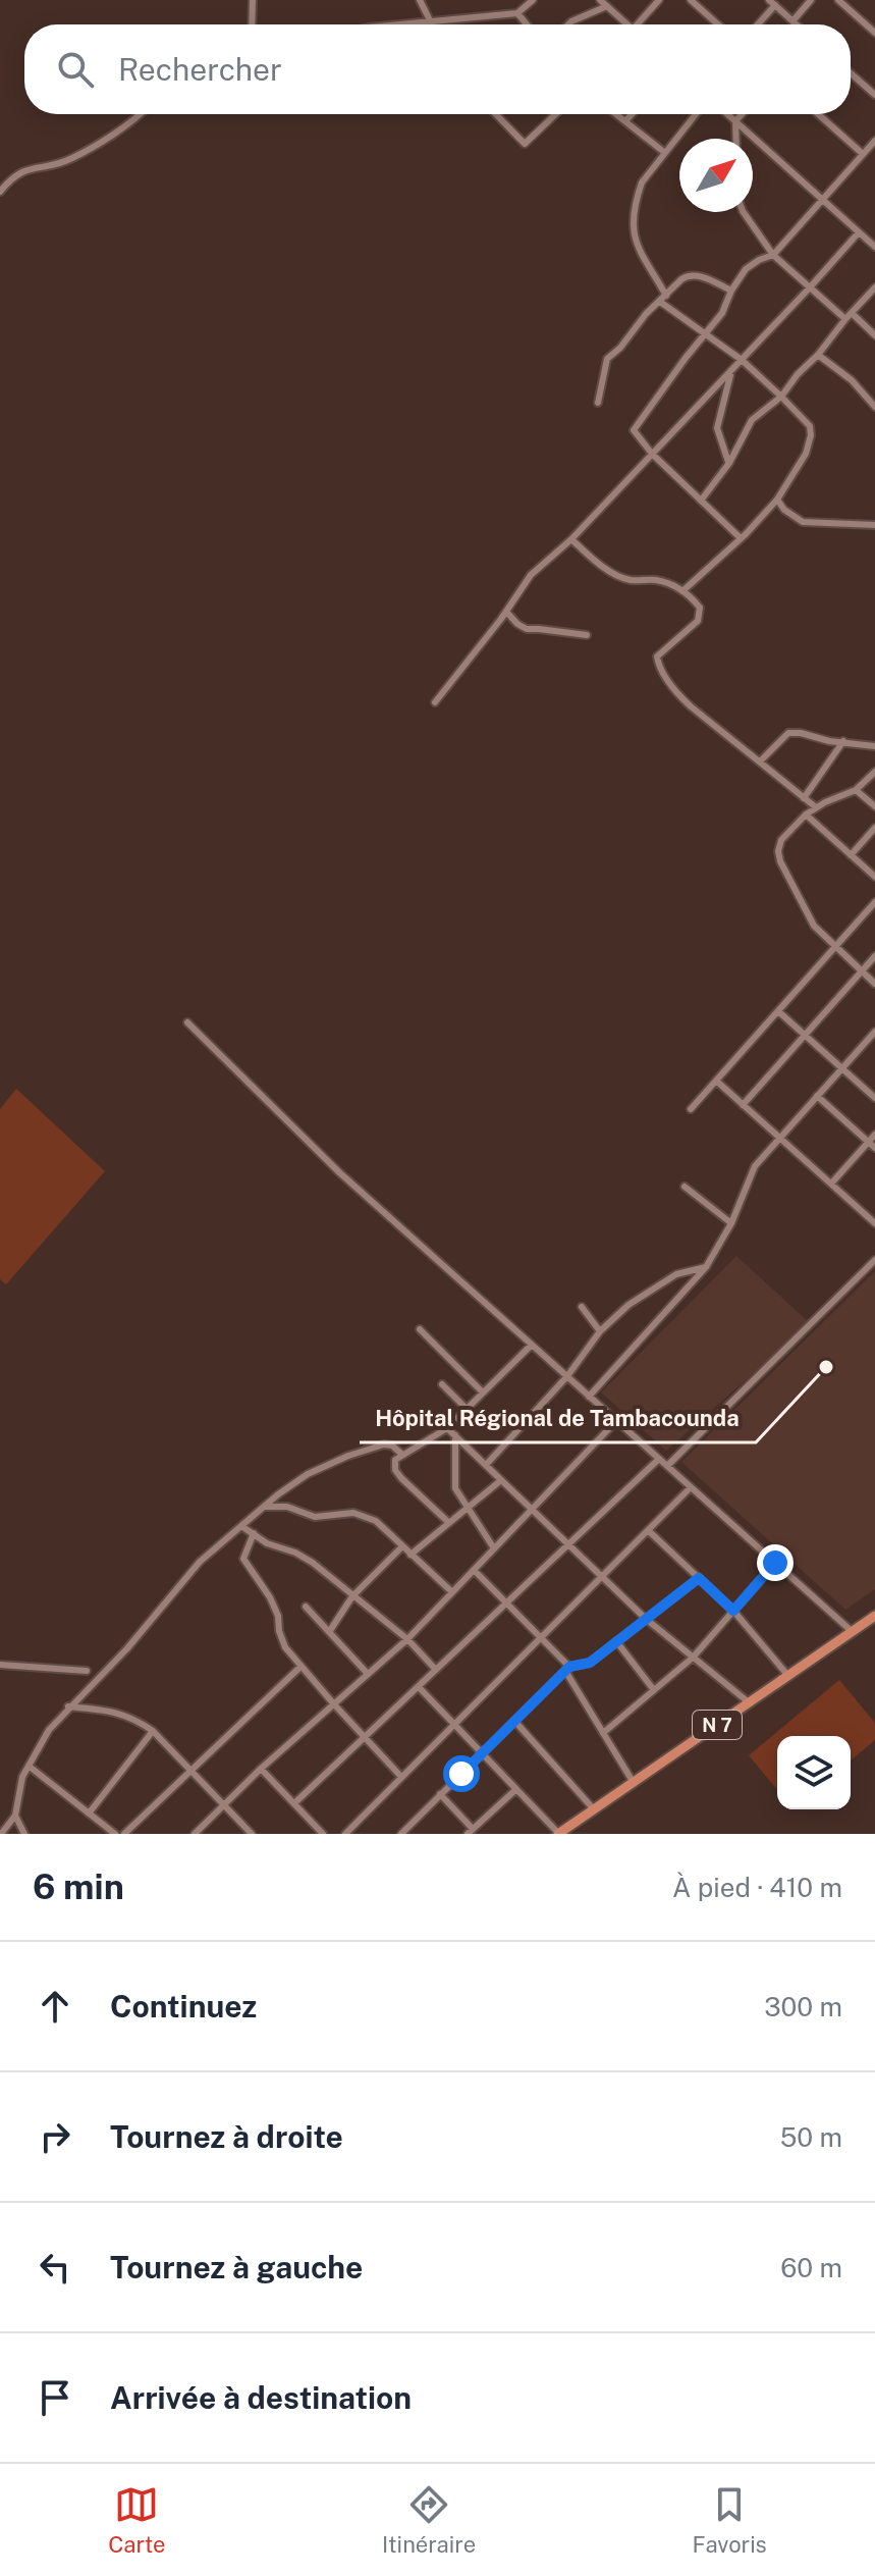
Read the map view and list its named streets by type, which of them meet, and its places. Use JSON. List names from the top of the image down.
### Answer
{
  "streets": {
    "highway": ["N 7"]
  },
  "places": ["Hôpital Régional de Tambacounda"],
  "north": "top right",
  "page": {
    "search": "Rechercher",
    "heading": ["6 min", "À pied · 410 m"],
    "list": [
      ["Continuez", "300 m"],
      ["Tournez à droite", "50 m"],
      ["Tournez à gauche", "60 m"],
      "Arrivée à destination"
    ],
    "nav": ["Carte", "Itinéraire", "Favoris"]
  }
}
